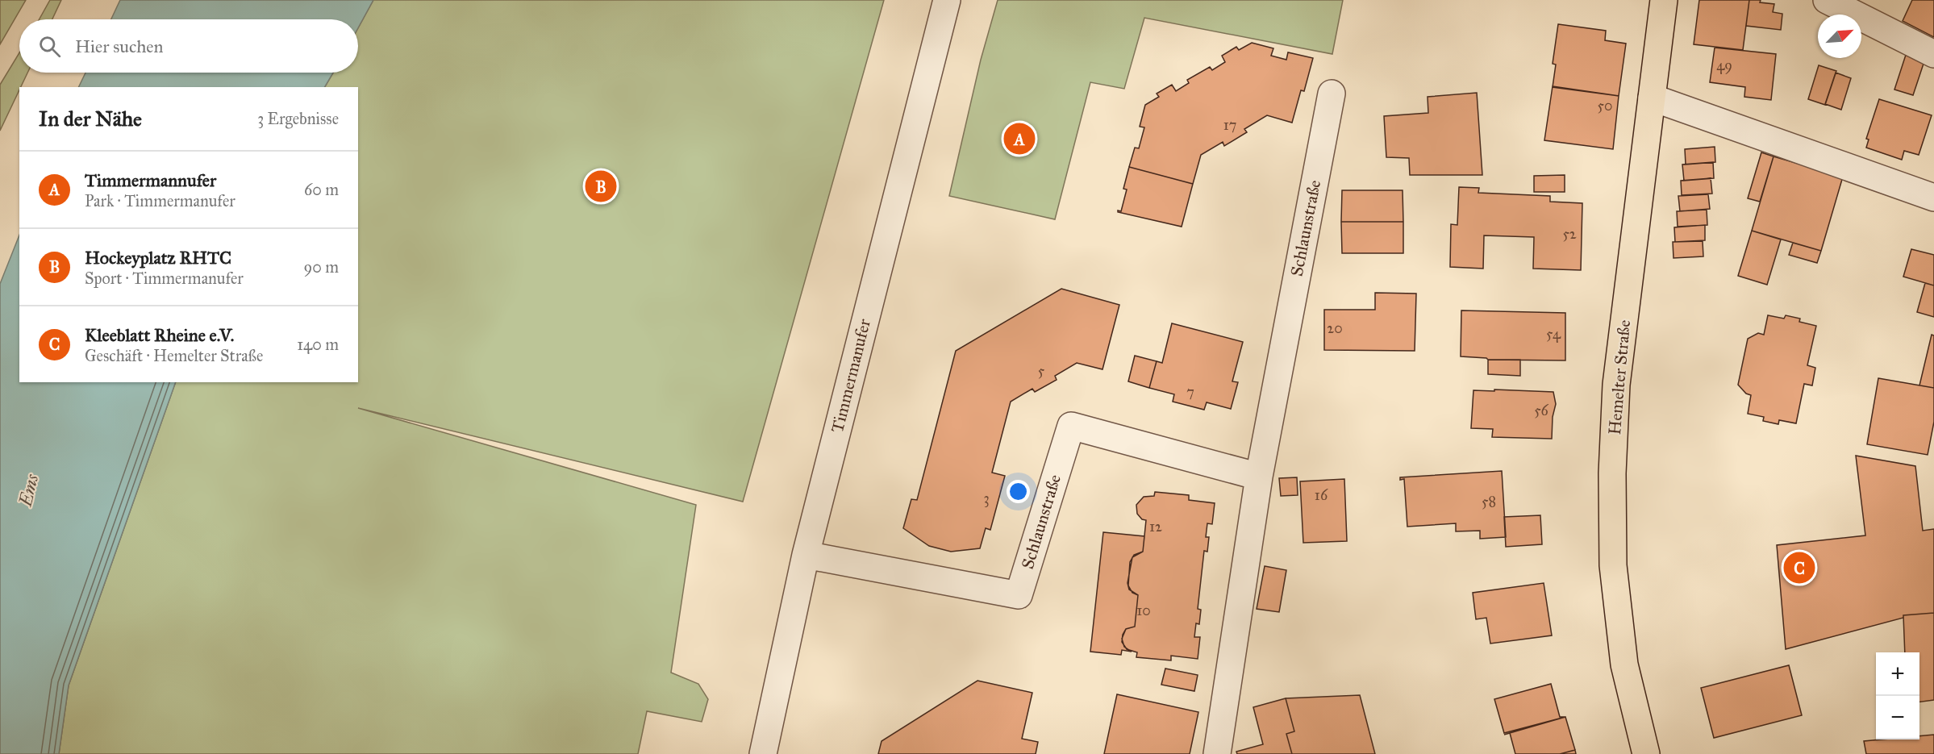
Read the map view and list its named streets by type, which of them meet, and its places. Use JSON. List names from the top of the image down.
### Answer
{
  "streets": {
    "main road": ["Hemelter Straße"],
    "street": ["Schlaunstraße", "Timmermanufer"]
  },
  "crossings": [
    ["Schlaunstraße", "Timmermanufer"]
  ],
  "water": ["Ems"],
  "house_numbers": [
    "49",
    "50",
    "17",
    "52",
    "20",
    "54",
    "5",
    "7",
    "56",
    "16",
    "3",
    "58",
    "12",
    "10"
  ],
  "north": "top right",
  "page": {
    "search": "Hier suchen",
    "heading": ["In der Nähe", "3 Ergebnisse"],
    "pins": ["A", "B", "C"],
    "list": [
      {
        "mark": "A",
        "name": "Timmermannufer",
        "note": "Park · Timmermanufer",
        "value": "60 m"
      },
      {
        "mark": "B",
        "name": "Hockeyplatz RHTC",
        "note": "Sport · Timmermanufer",
        "value": "90 m"
      },
      {
        "mark": "C",
        "name": "Kleeblatt Rheine e.V.",
        "note": "Geschäft · Hemelter Straße",
        "value": "140 m"
      }
    ],
    "map_buttons": ["+", "−"]
  }
}
